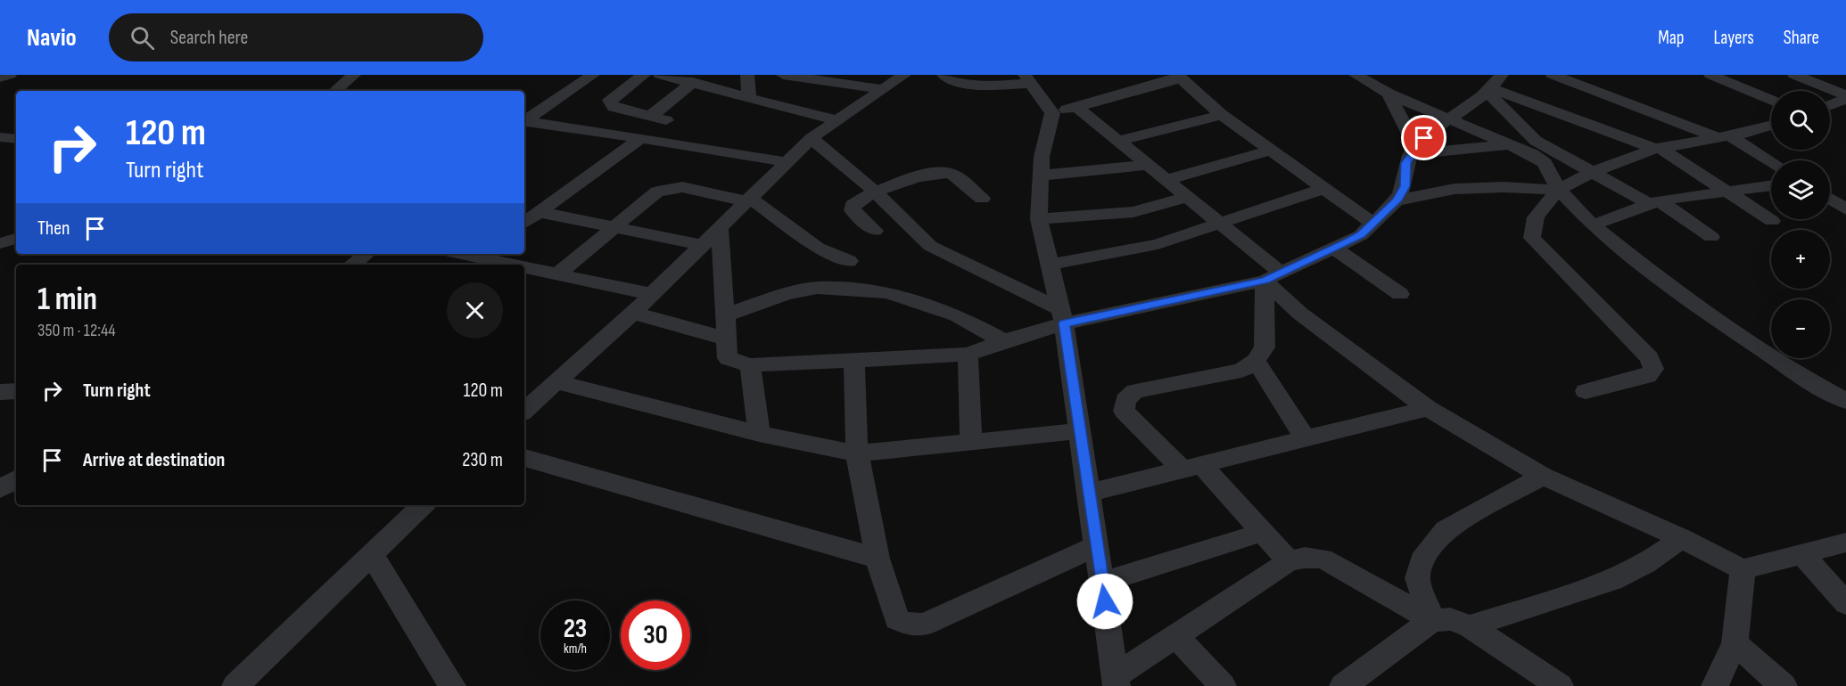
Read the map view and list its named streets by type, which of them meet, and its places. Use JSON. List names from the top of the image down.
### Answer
{
  "page": {
    "header": "Navio",
    "search": "Search here",
    "nav": ["Map", "Layers", "Share"],
    "map_buttons": ["+", "−"],
    "turn": ["120 m", "Turn right"],
    "then": "Then",
    "heading": ["1 min", "350 m · 12:44"],
    "list": [
      {
        "name": "Turn right",
        "value": "120 m"
      },
      {
        "name": "Arrive at destination",
        "value": "230 m"
      }
    ],
    "speed": "23 km/h",
    "limit": "30"
  }
}
